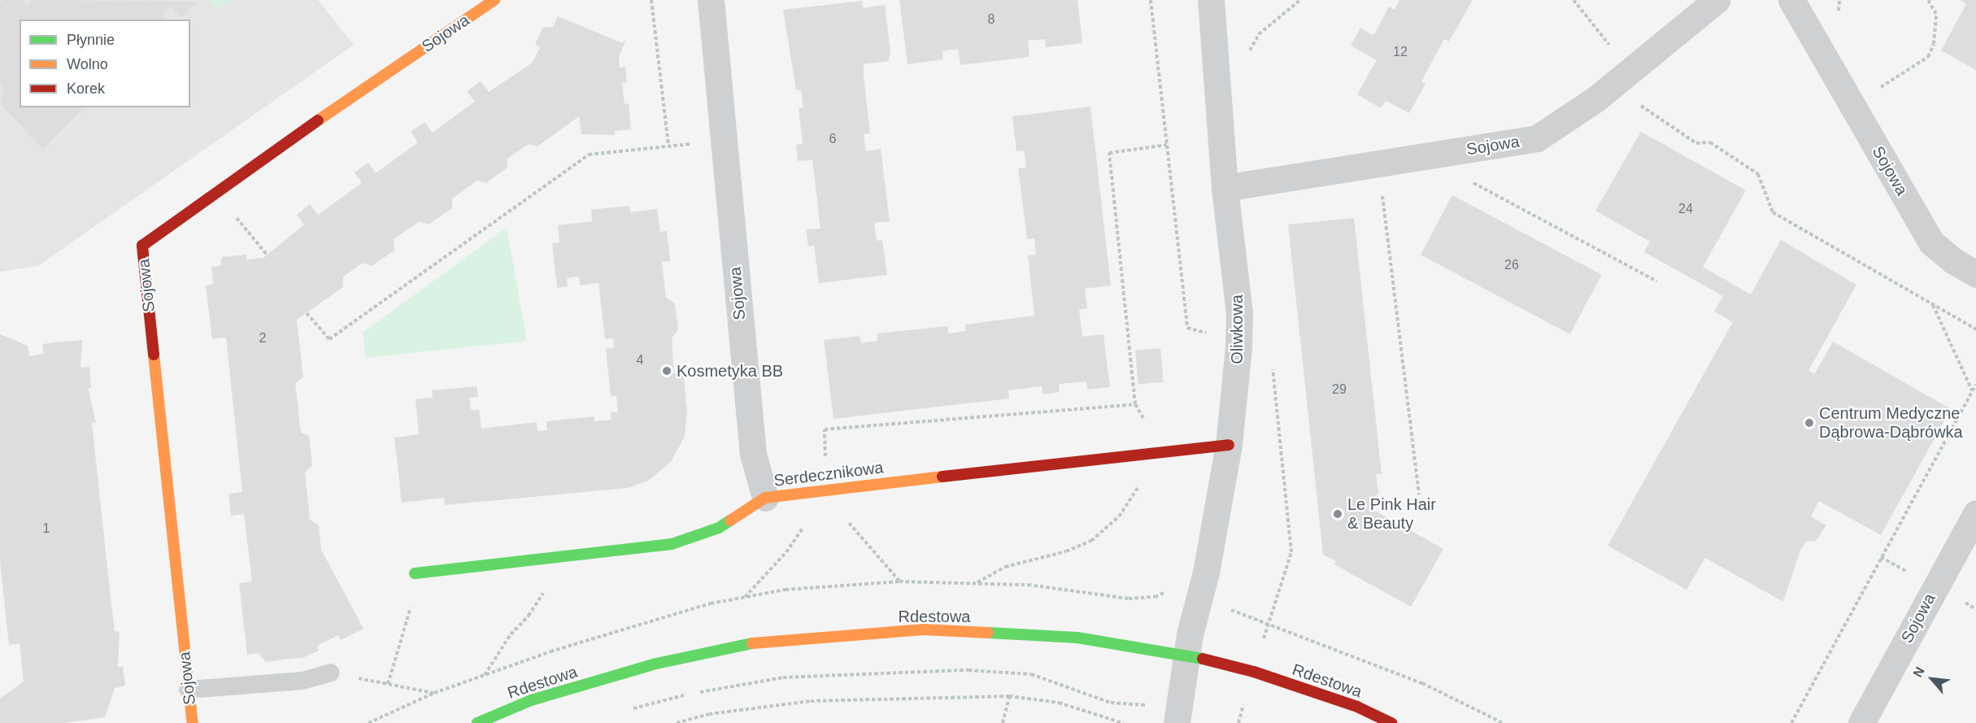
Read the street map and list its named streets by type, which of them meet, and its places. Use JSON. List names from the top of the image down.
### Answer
{
  "streets": {
    "street": [
      "Sojowa",
      "Oliwkowa",
      "Serdecznikowa",
      "Rdestowa"
    ]
  },
  "crossings": [
    ["Sojowa", "Oliwkowa"],
    ["Sojowa", "Serdecznikowa"],
    ["Oliwkowa", "Serdecznikowa"],
    ["Oliwkowa", "Rdestowa"]
  ],
  "places": ["Kosmetyka BB", "Centrum Medyczne Dąbrowa-Dąbrówka", "Le Pink Hair & Beauty"],
  "house_numbers": [
    "8",
    "12",
    "6",
    "24",
    "26",
    "2",
    "4",
    "29",
    "1"
  ],
  "legend": ["Płynnie", "Wolno", "Korek"],
  "north": "top left"
}
